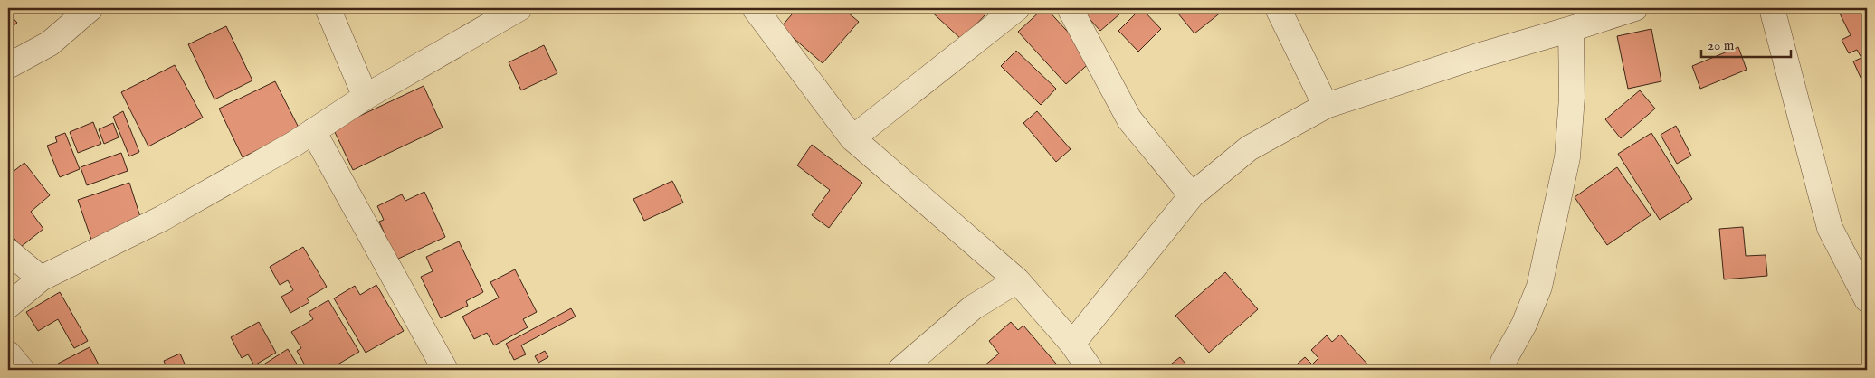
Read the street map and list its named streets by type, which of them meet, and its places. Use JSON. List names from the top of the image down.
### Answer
{
  "scale_bar": "20 m"
}
